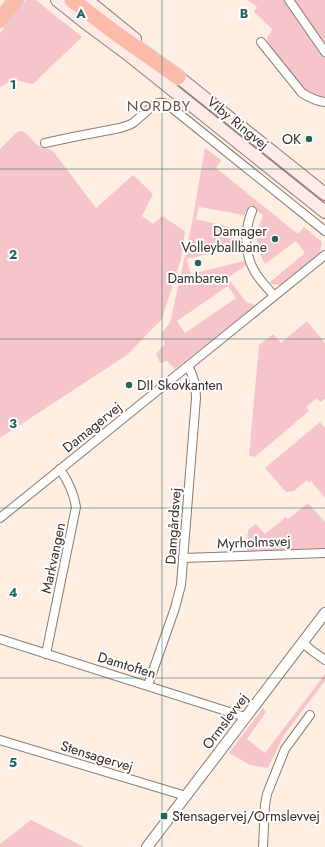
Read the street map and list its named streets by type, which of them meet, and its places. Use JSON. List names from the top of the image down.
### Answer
{
  "streets": {
    "main road": ["Viby Ringvej"],
    "street": [
      "Damagervej",
      "Damgårdsvej",
      "Myrholmsvej",
      "Markvangen",
      "Damtoften",
      "Ormslevvej",
      "Stensagervej"
    ]
  },
  "crossings": [
    ["Damagervej", "Damgårdsvej"],
    ["Damagervej", "Markvangen"],
    ["Damgårdsvej", "Myrholmsvej"],
    ["Damgårdsvej", "Damtoften"],
    ["Markvangen", "Damtoften"],
    ["Damtoften", "Ormslevvej"],
    ["Ormslevvej", "Stensagervej"]
  ],
  "districts": ["NORDBY"],
  "places": {
    "other": [
      "OK",
      "Damager Volleyballbane",
      "Dambaren",
      "DII Skovkanten"
    ],
    "transit": ["Stensagervej/Ormslevvej"]
  },
  "grid": {
    "columns": ["A", "B"],
    "rows": [
      "1",
      "2",
      "3",
      "4",
      "5"
    ]
  }
}
